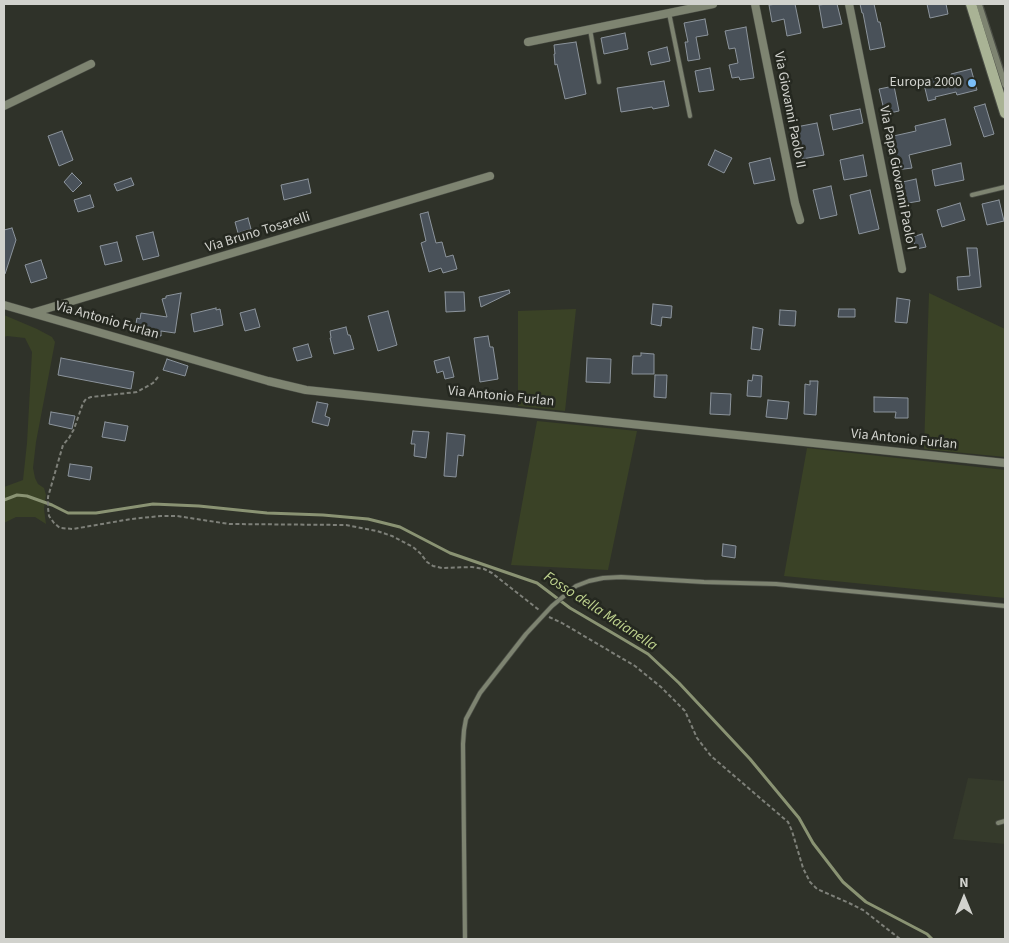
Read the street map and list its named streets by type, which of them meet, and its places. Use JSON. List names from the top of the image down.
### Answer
{
  "streets": {
    "street": [
      "Via Giovanni Paolo II",
      "Via Papa Giovanni Paolo I",
      "Via Bruno Tosarelli",
      "Via Antonio Furlan"
    ]
  },
  "crossings": [
    ["Via Bruno Tosarelli", "Via Antonio Furlan"]
  ],
  "water": ["Fosso della Maianella"],
  "places": ["Europa 2000"],
  "north": "top"
}
